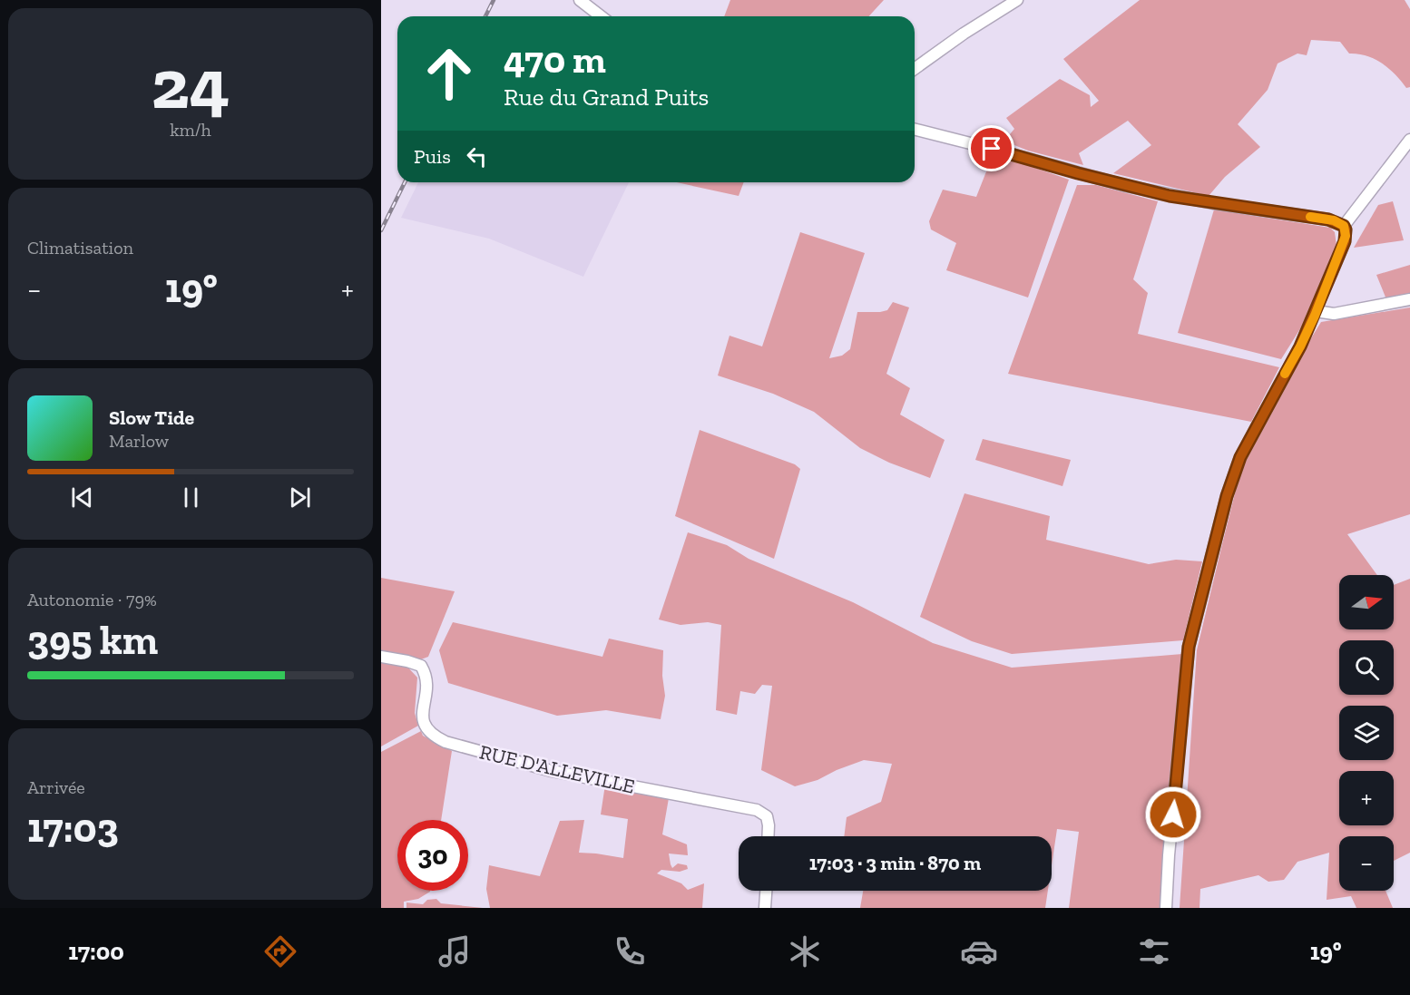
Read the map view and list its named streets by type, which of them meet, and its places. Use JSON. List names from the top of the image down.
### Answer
{
  "streets": {
    "street": ["RUE D'ALLEVILLE"]
  },
  "north": "right",
  "page": {
    "tile": [
      ["24", "km/h"],
      "Climatisation",
      ["Autonomie · 79%", "395 km"],
      ["Arrivée", "17:03"]
    ],
    "turn": ["470 m", "Rue du Grand Puits"],
    "then": "Puis",
    "heat": ["−", "19°", "+"],
    "song": ["Slow Tide", "Marlow"],
    "map_buttons": ["+", "−"],
    "limit": "30",
    "trip": "17:03 · 3 min · 870 m",
    "tabs": ["17:00", "19°"]
  }
}
